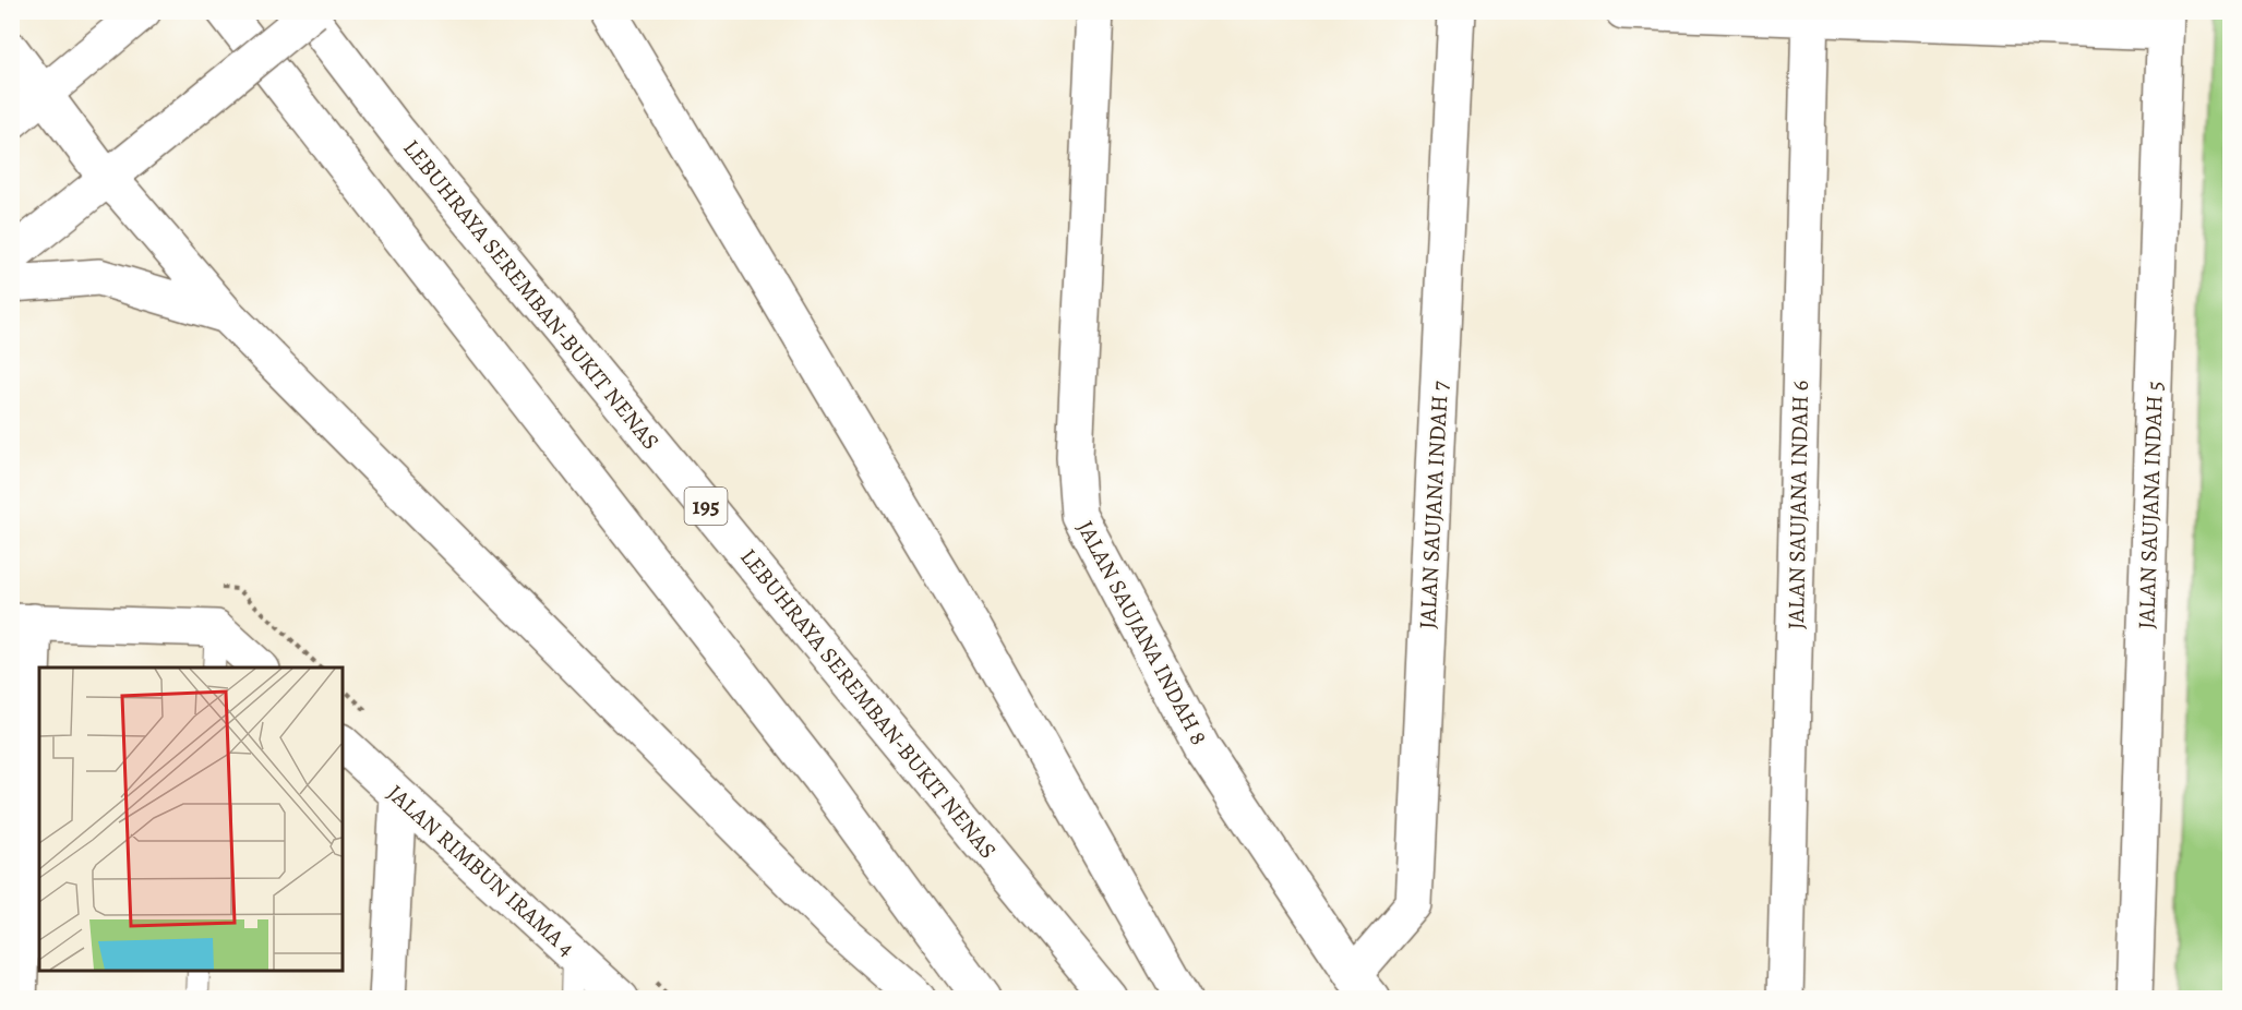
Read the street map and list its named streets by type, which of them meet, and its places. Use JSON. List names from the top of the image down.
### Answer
{
  "streets": {
    "main road": [
      "LEBUHRAYA SEREMBAN-BUKIT NENAS",
      "JALAN SAUJANA INDAH 7",
      "JALAN SAUJANA INDAH 6",
      "JALAN SAUJANA INDAH 5",
      "195",
      "JALAN SAUJANA INDAH 8",
      "JALAN RIMBUN IRAMA 4"
    ]
  },
  "crossings": [
    ["JALAN SAUJANA INDAH 7", "JALAN SAUJANA INDAH 8"]
  ]
}
